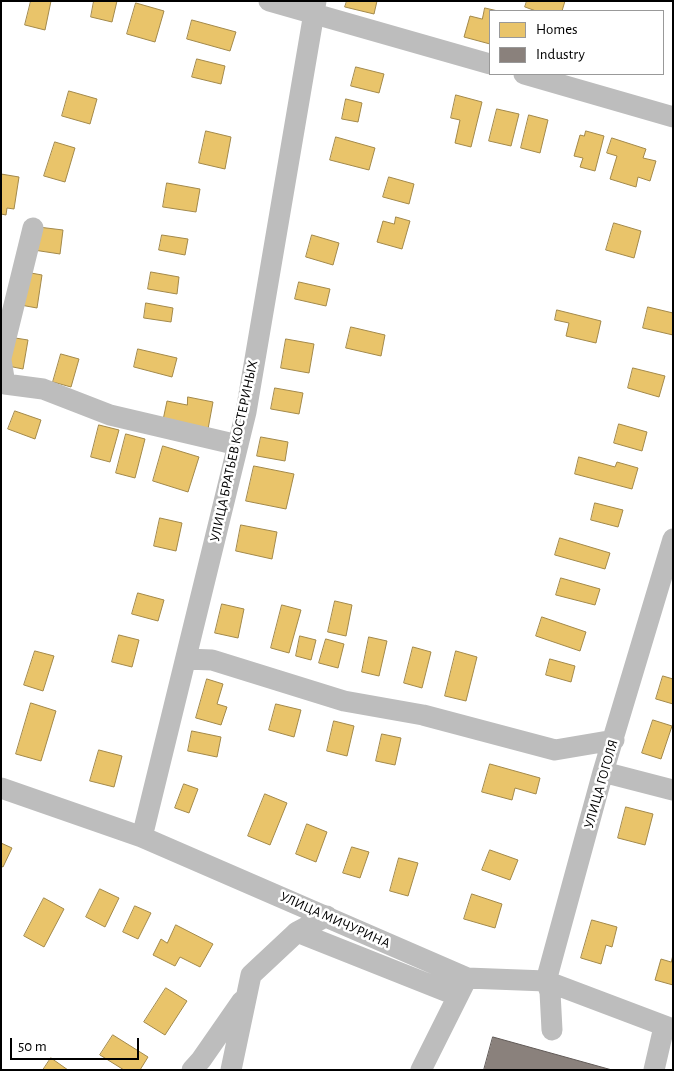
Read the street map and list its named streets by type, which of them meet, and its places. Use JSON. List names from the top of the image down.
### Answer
{
  "streets": {
    "street": ["УЛИЦА БРАТЬЕВ КОСТЕРИНЫХ", "УЛИЦА ГОГОЛЯ", "УЛИЦА МИЧУРИНА"]
  },
  "crossings": [
    ["УЛИЦА БРАТЬЕВ КОСТЕРИНЫХ", "УЛИЦА МИЧУРИНА"],
    ["УЛИЦА ГОГОЛЯ", "УЛИЦА МИЧУРИНА"]
  ],
  "legend": ["Homes", "Industry"],
  "scale_bar": "50 m"
}
